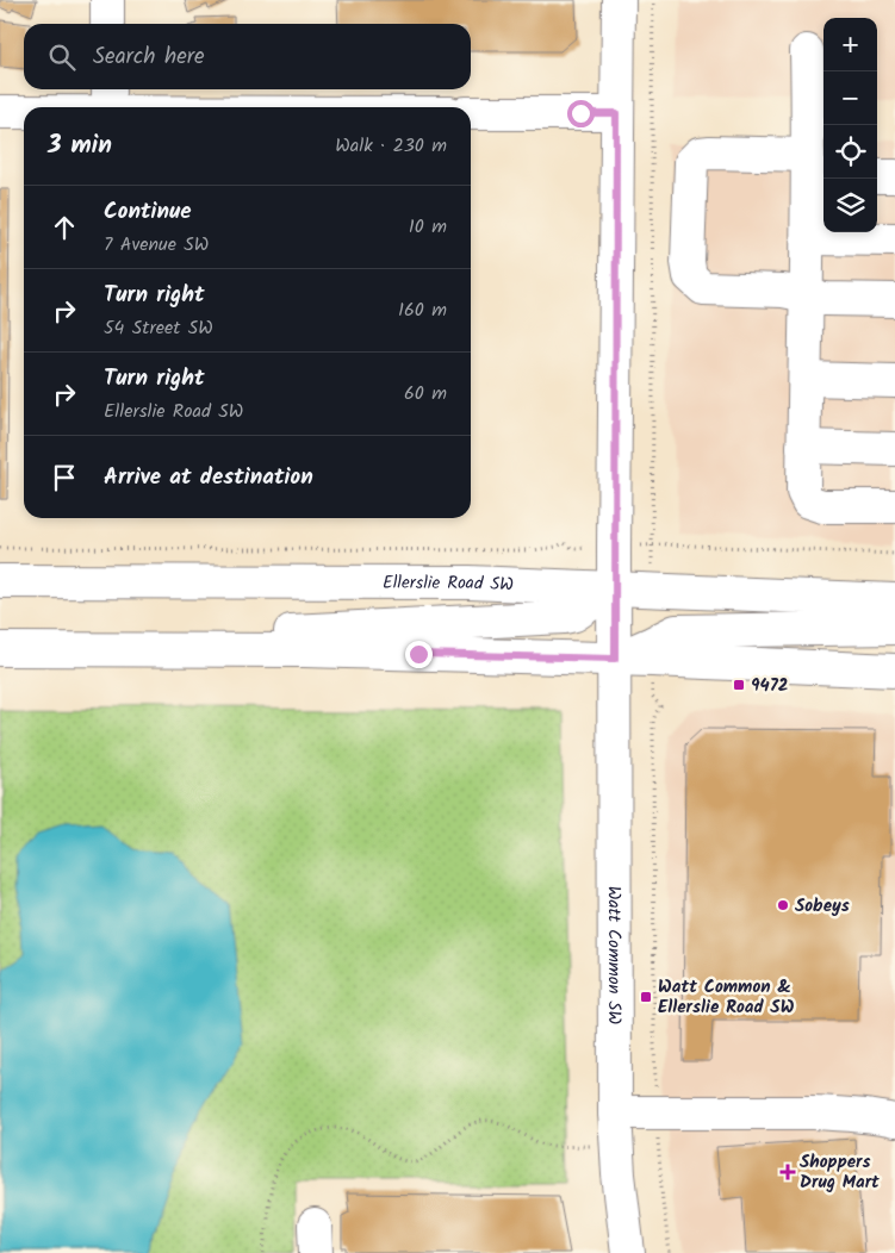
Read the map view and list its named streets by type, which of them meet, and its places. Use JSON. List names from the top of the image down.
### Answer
{
  "streets": {
    "main road": ["Ellerslie Road SW", "Watt Common SW"]
  },
  "crossings": [
    ["Ellerslie Road SW", "Watt Common SW"]
  ],
  "places": {
    "transit": ["9472", "Watt Common & Ellerslie Road SW"],
    "other": ["Sobeys"],
    "health": ["Shoppers Drug Mart"]
  },
  "page": {
    "map_buttons": ["+", "−"],
    "search": "Search here",
    "heading": ["3 min", "Walk · 230 m"],
    "list": [
      ["Continue", "7 Avenue SW", "10 m"],
      ["Turn right", "54 Street SW", "160 m"],
      ["Turn right", "Ellerslie Road SW", "60 m"],
      "Arrive at destination"
    ]
  }
}
